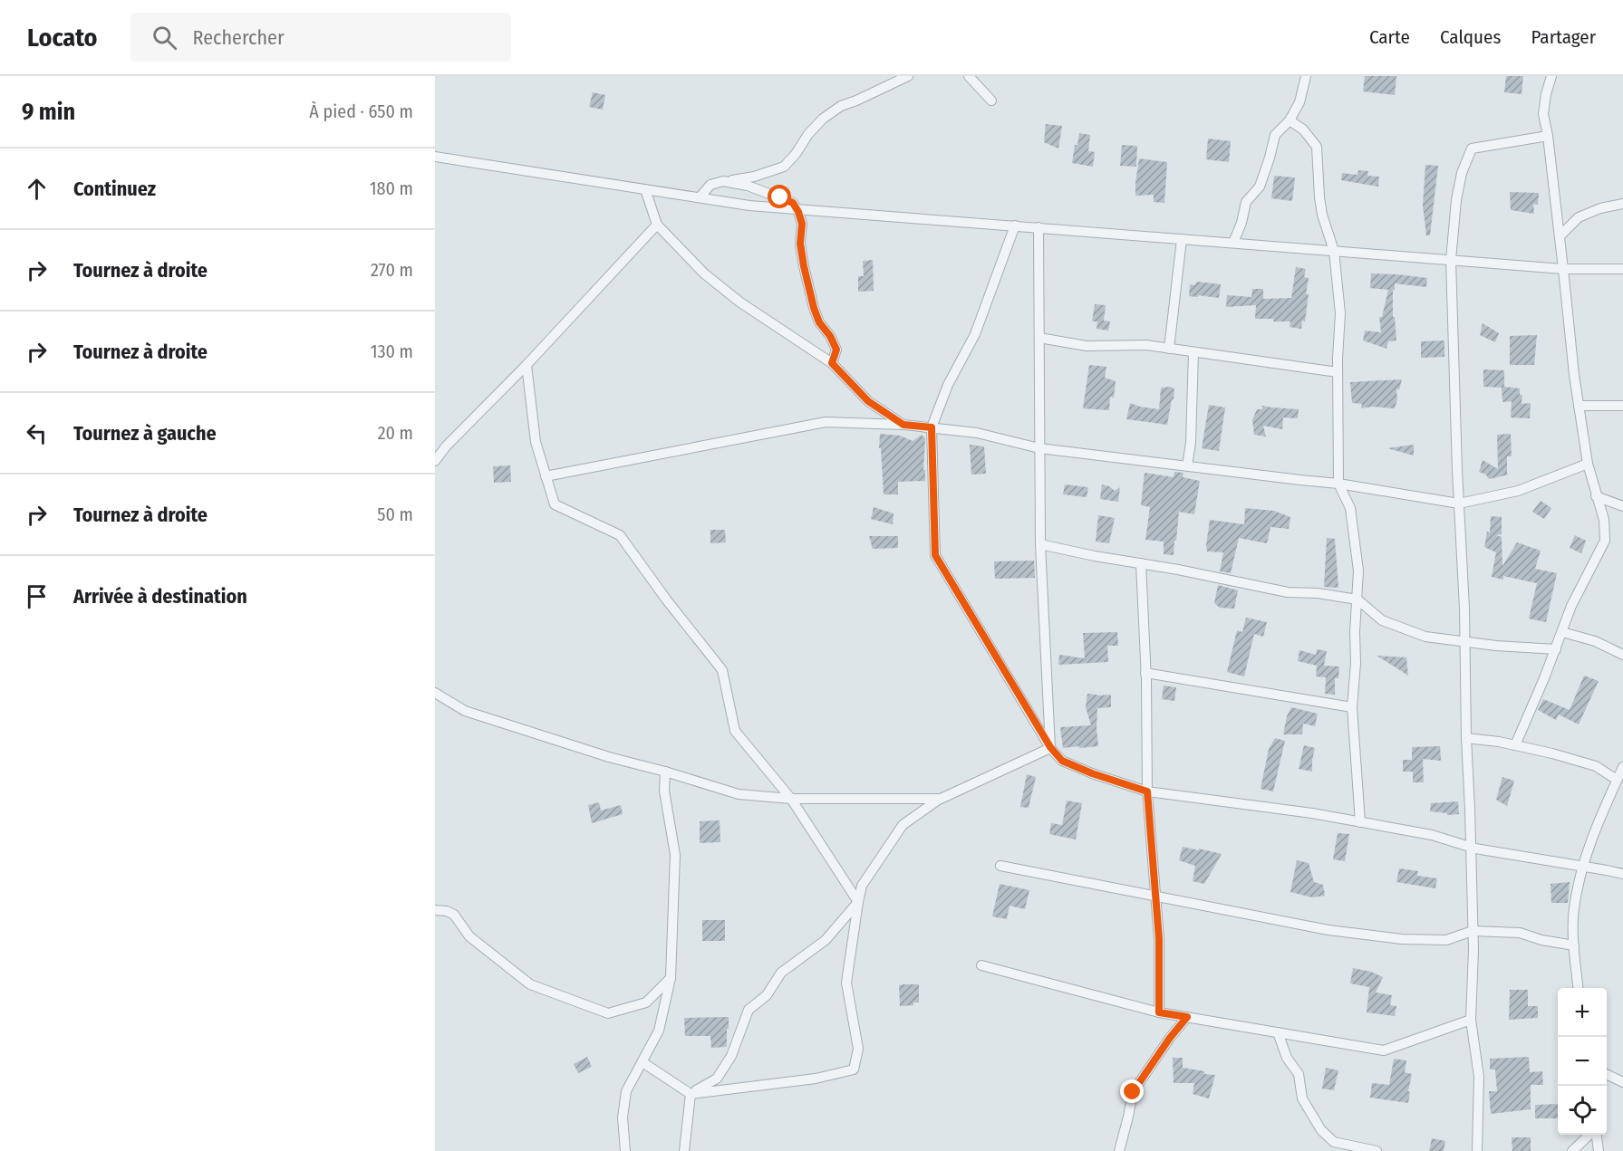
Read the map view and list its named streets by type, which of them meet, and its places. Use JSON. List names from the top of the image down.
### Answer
{
  "page": {
    "header": "Locato",
    "search": "Rechercher",
    "nav": ["Carte", "Calques", "Partager"],
    "heading": ["9 min", "À pied · 650 m"],
    "list": [
      ["Continuez", "180 m"],
      ["Tournez à droite", "270 m"],
      ["Tournez à droite", "130 m"],
      ["Tournez à gauche", "20 m"],
      ["Tournez à droite", "50 m"],
      "Arrivée à destination"
    ],
    "map_buttons": ["+", "−"]
  }
}
